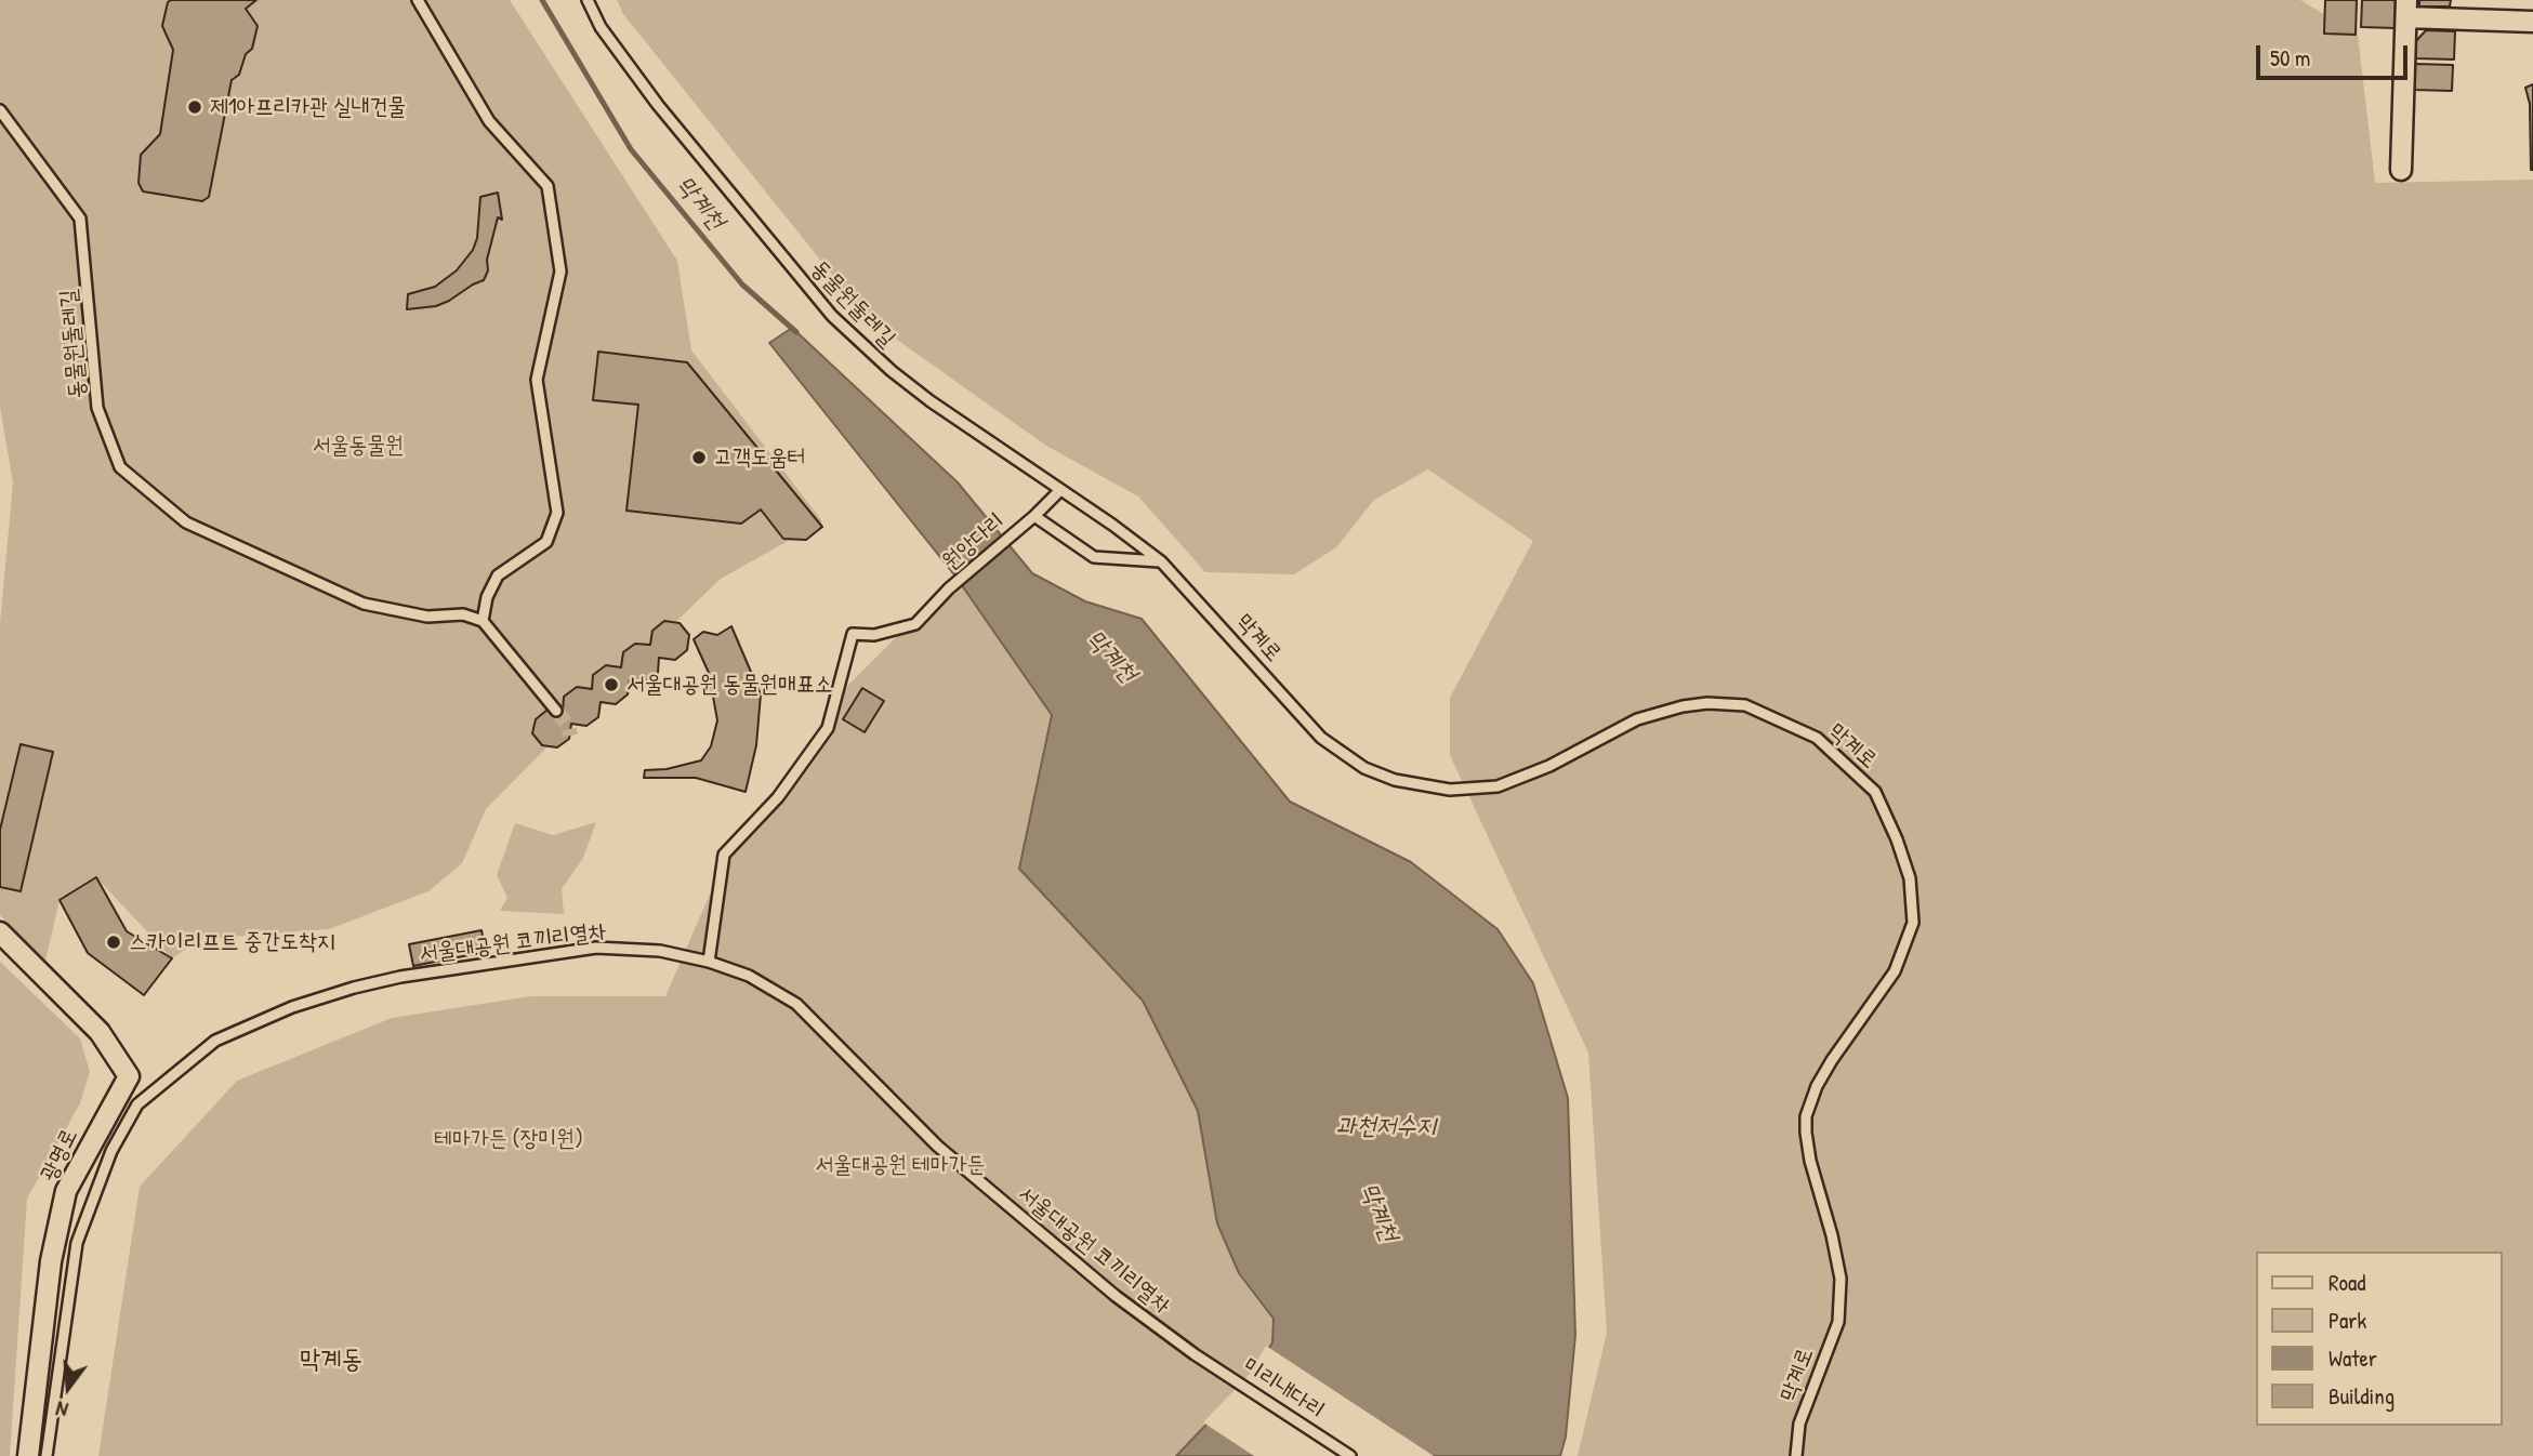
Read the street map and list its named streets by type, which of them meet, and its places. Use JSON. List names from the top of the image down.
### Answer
{
  "streets": {
    "street": ["광명로"],
    "lane": [
      "동물원둘레길",
      "원앙다리",
      "막계로",
      "서울대공원 코끼리열차",
      "미리내다리"
    ]
  },
  "crossings": [
    ["동물원둘레길", "원앙다리"],
    ["동물원둘레길", "막계로"],
    ["원앙다리", "서울대공원 코끼리열차"],
    ["서울대공원 코끼리열차", "미리내다리"]
  ],
  "districts": ["막계동"],
  "water": ["막계천", "과천저수지"],
  "parks": ["서울동물원", "테마가든 (장미원)", "서울대공원 테마가든"],
  "places": [
    "제1아프리카관 실내건물",
    "고객도움터",
    "서울대공원 동물원매표소",
    "스카이리프트 중간도착지"
  ],
  "legend": [
    "Road",
    "Park",
    "Water",
    "Building"
  ],
  "scale_bar": "50 m",
  "north": "bottom"
}
